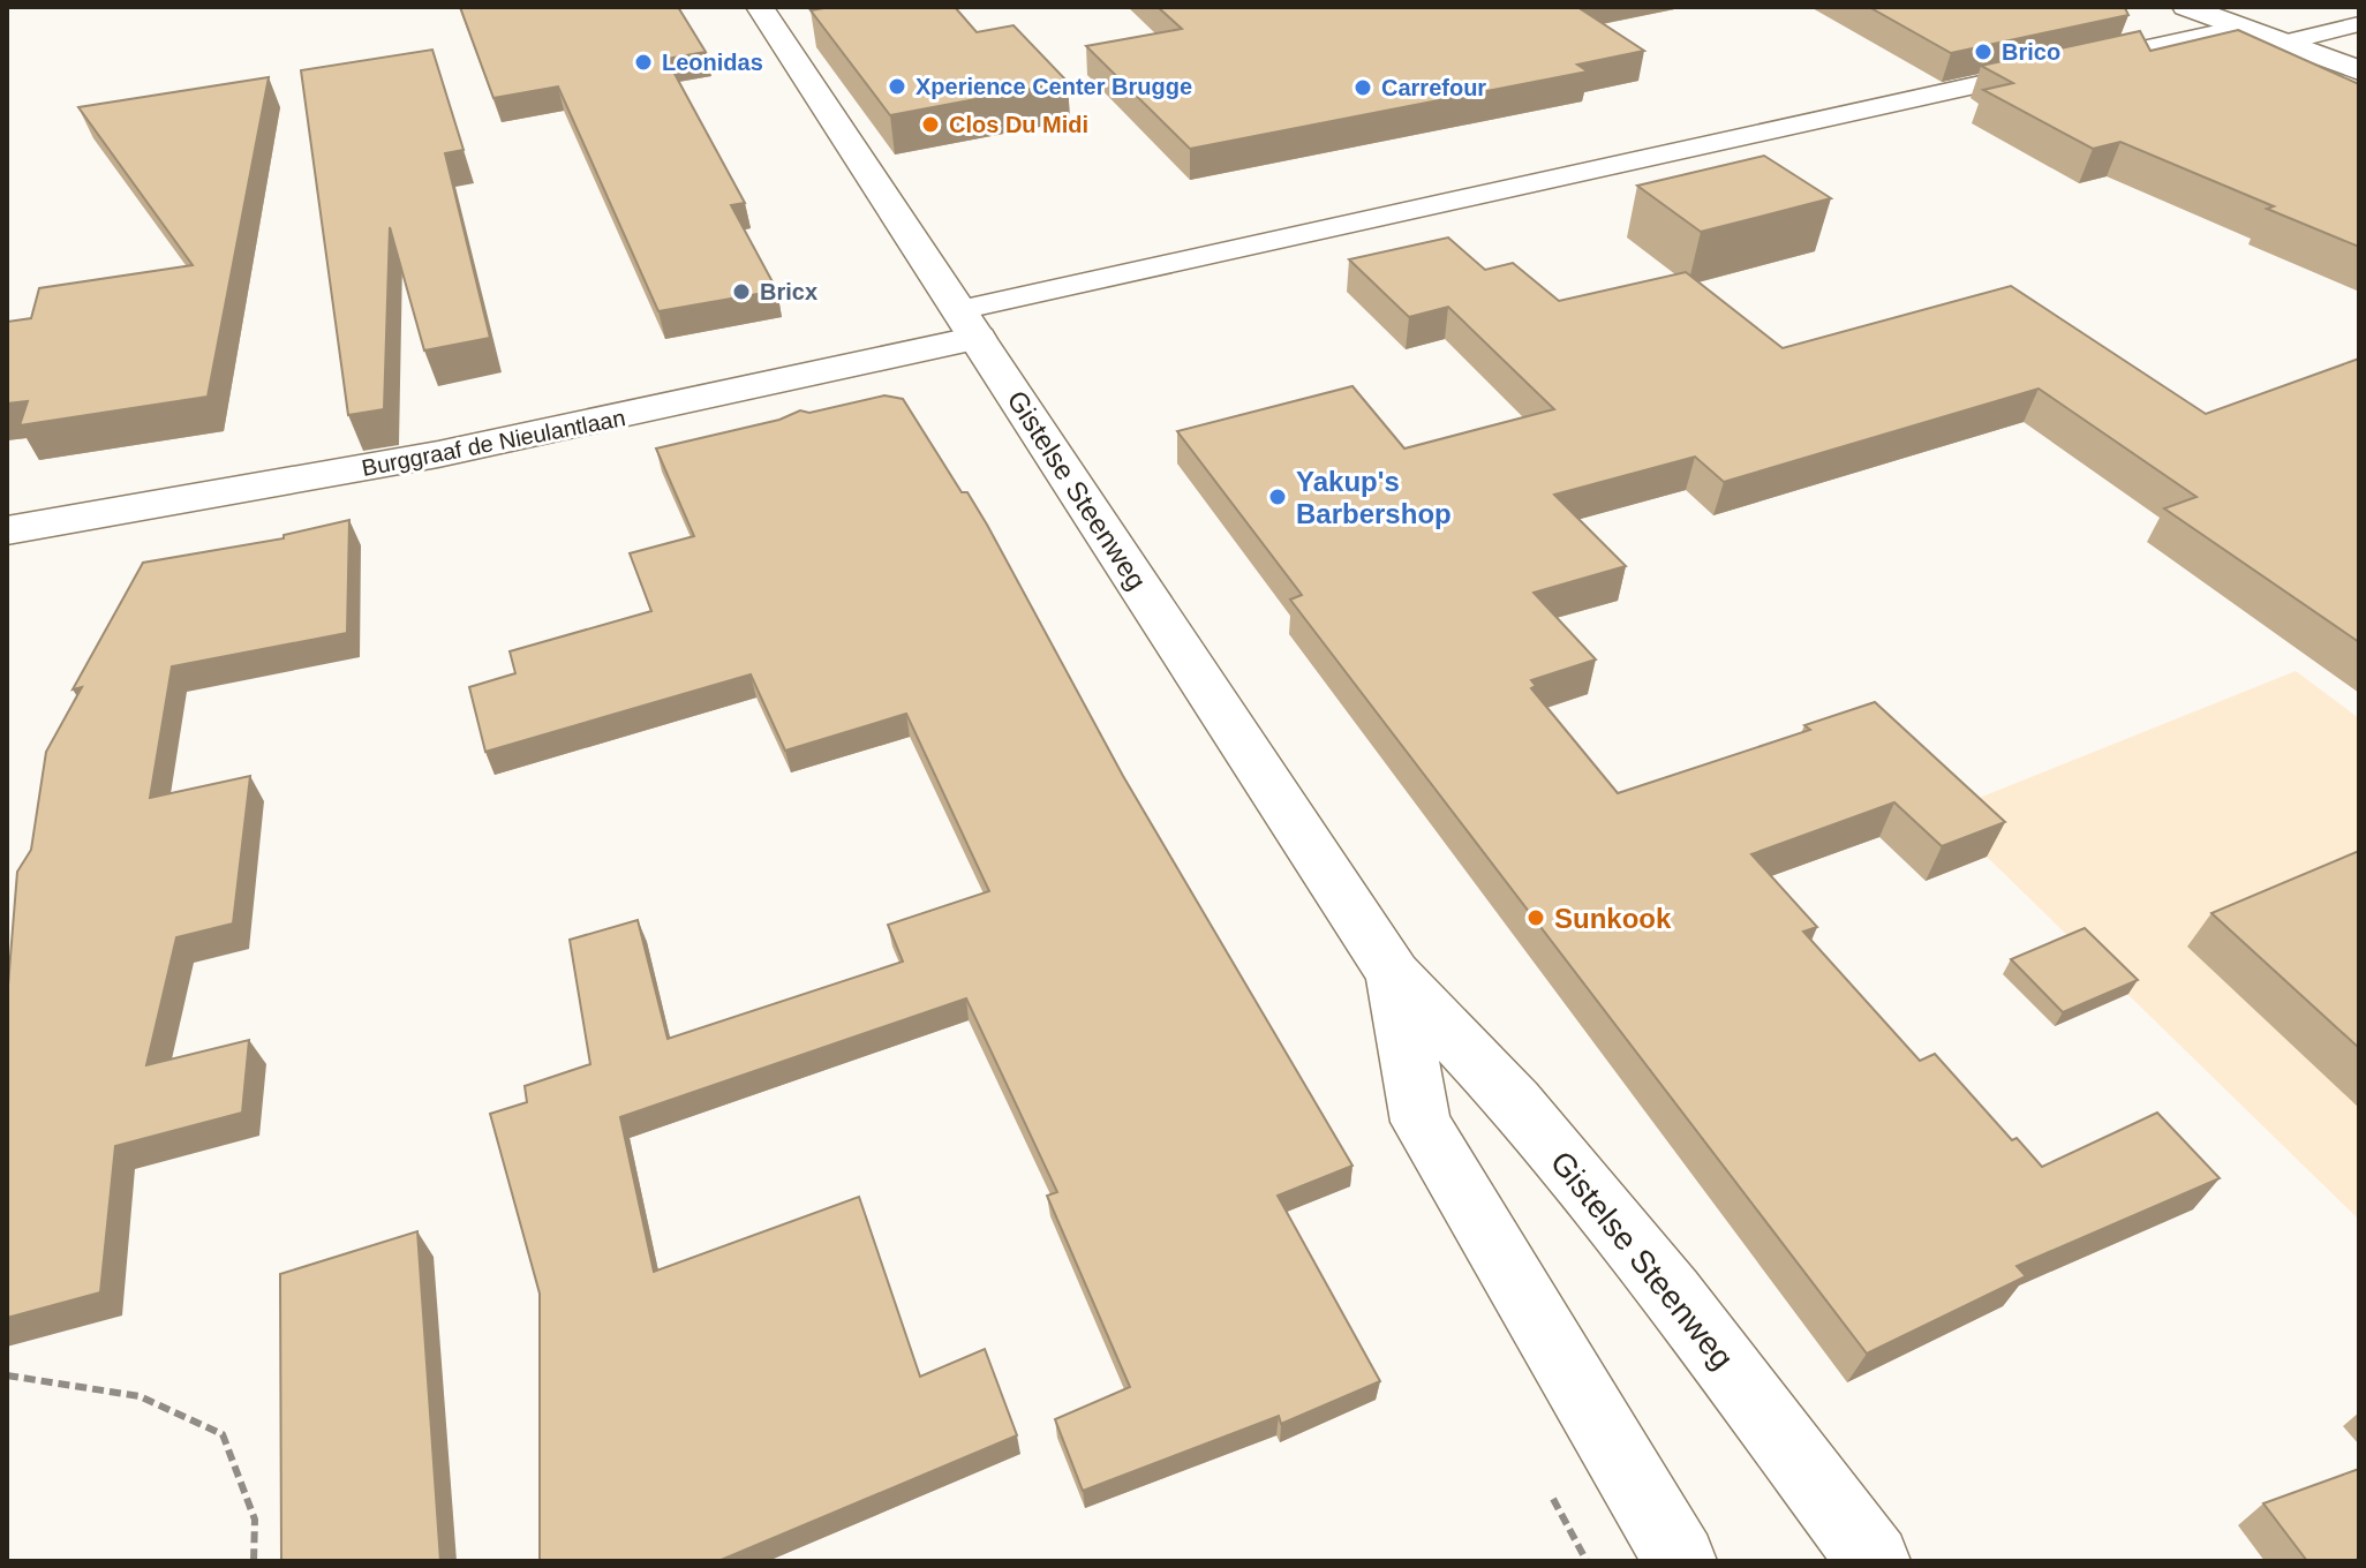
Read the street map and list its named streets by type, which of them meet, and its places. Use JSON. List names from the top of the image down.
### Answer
{
  "streets": {
    "main road": ["Burggraaf de Nieulantlaan", "Gistelse Steenweg"]
  },
  "crossings": [
    ["Burggraaf de Nieulantlaan", "Gistelse Steenweg"]
  ],
  "places": [
    "Brico",
    "Leonidas",
    "Xperience Center Brugge",
    "Carrefour",
    "Clos Du Midi",
    "Bricx",
    "Yakup's Barbershop",
    "Sunkook"
  ]
}
